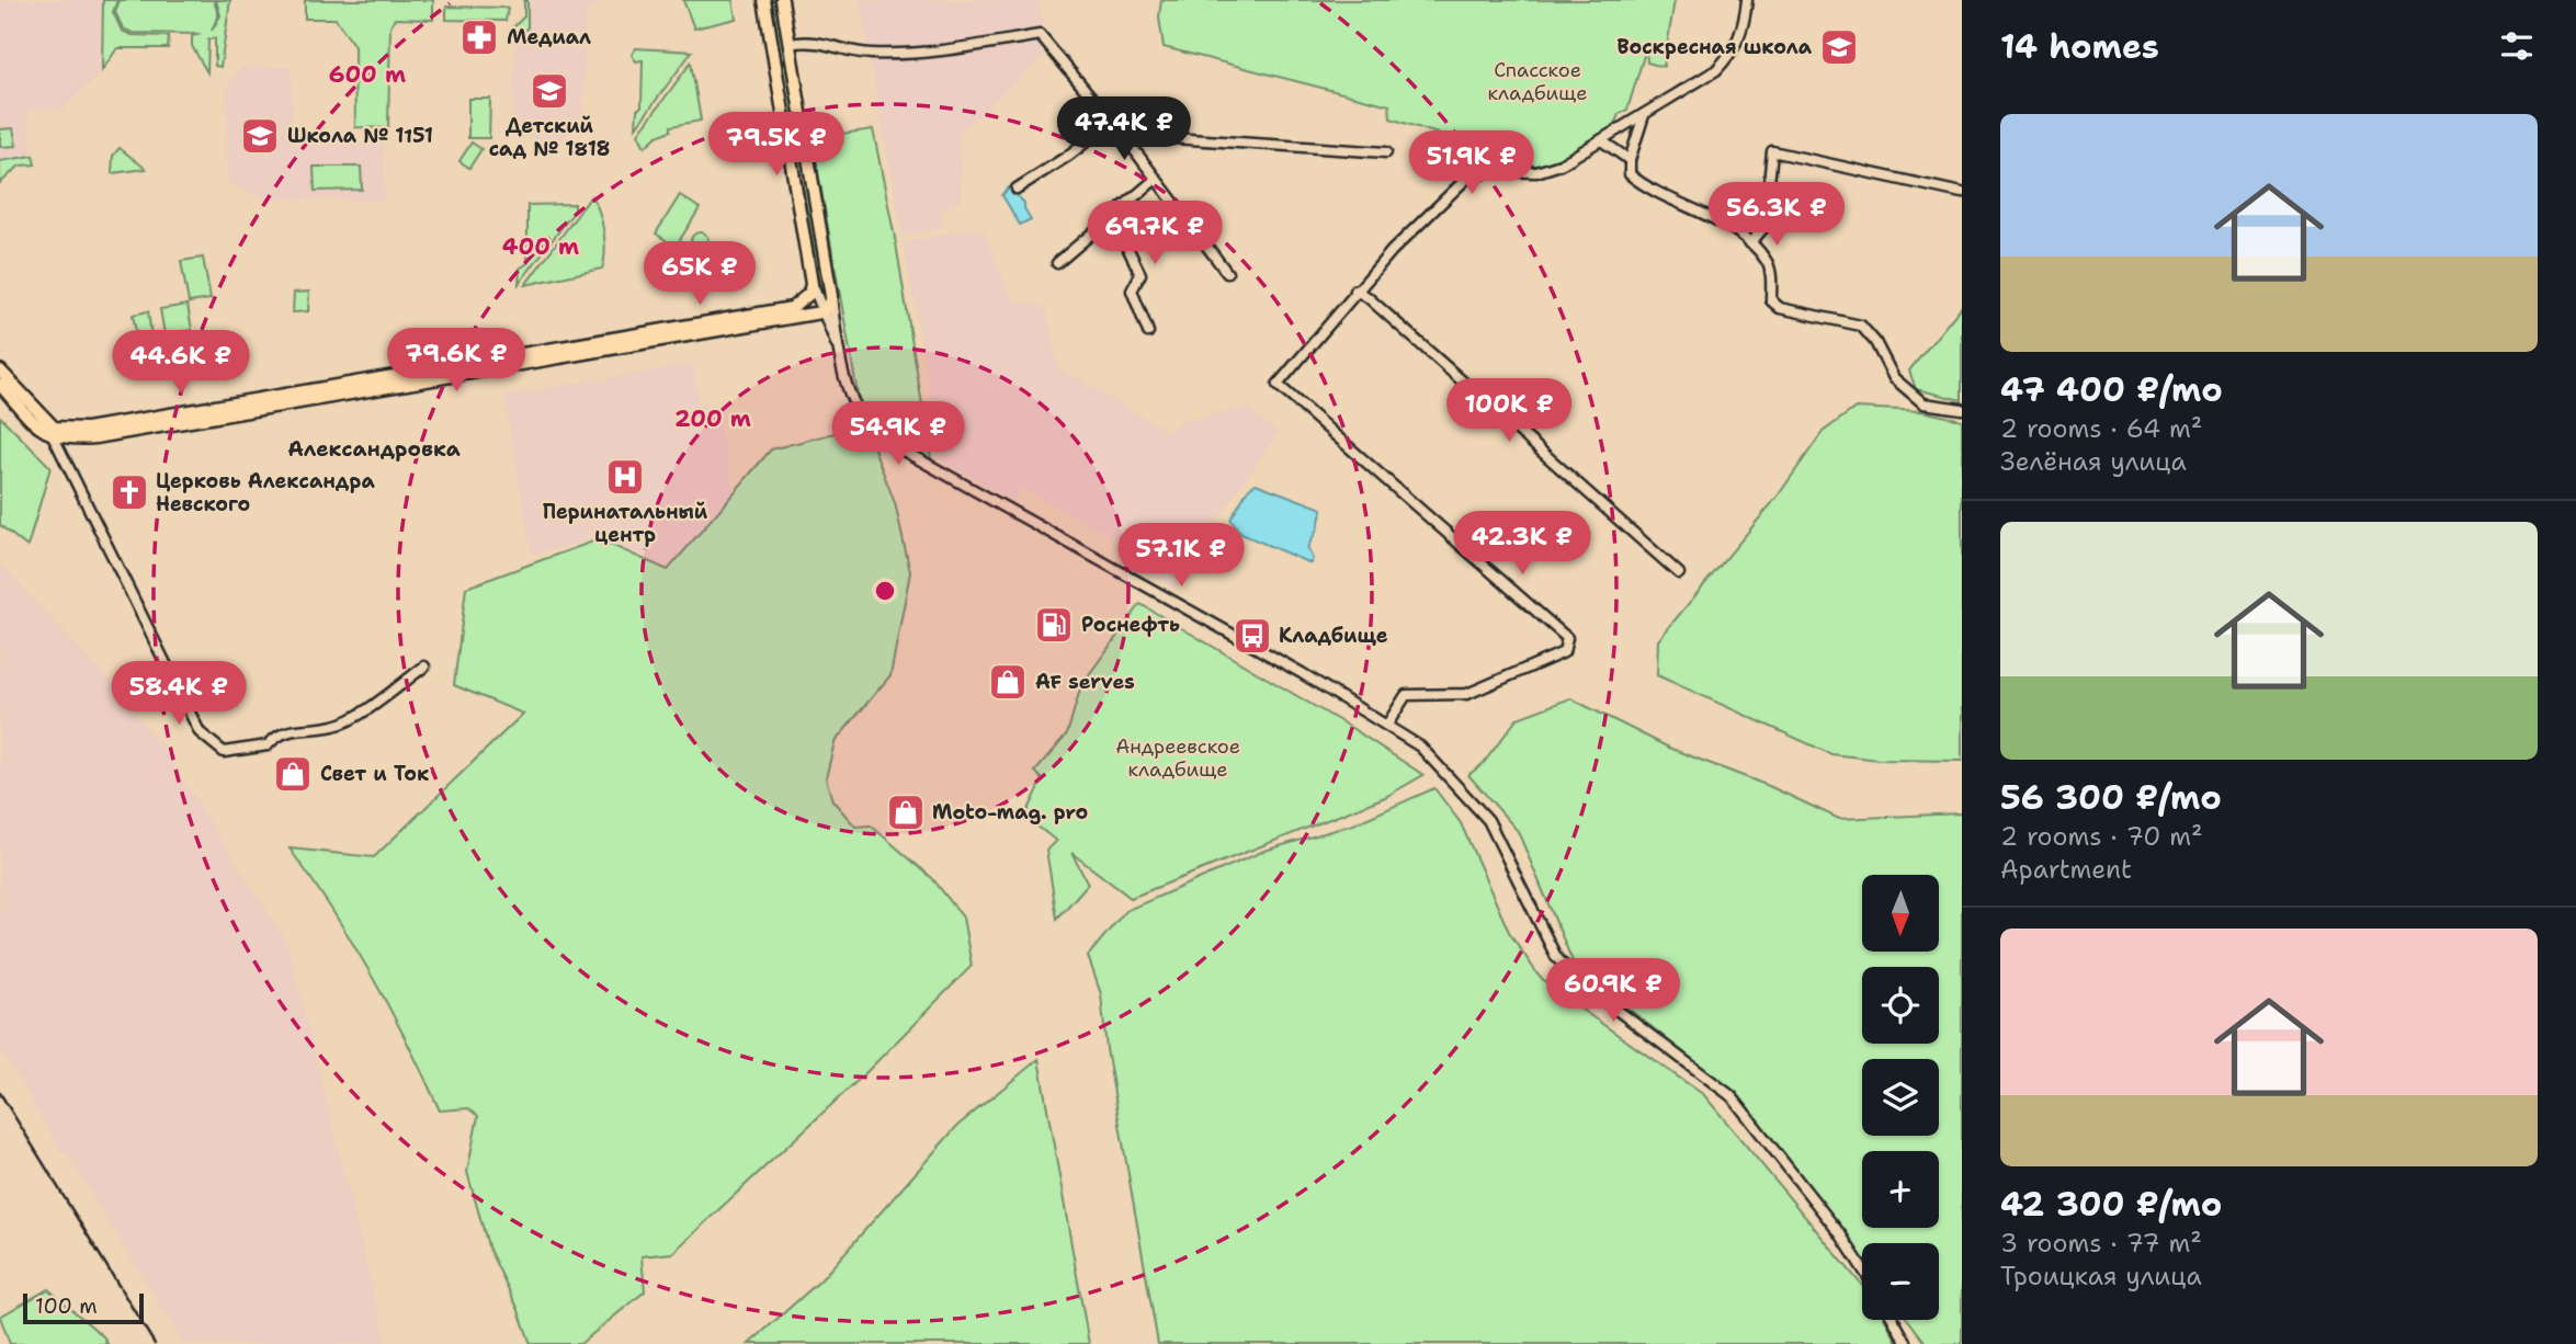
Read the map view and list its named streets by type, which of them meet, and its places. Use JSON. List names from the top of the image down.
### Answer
{
  "districts": ["Александровка"],
  "parks": ["Спасское кладбище", "Андреевское кладбище"],
  "places": {
    "pharmacy": ["Медиал"],
    "school or university": ["Воскресная школа", "Детский сад № 1818", "Школа № 1151"],
    "hospital": ["Перинатальный центр"],
    "church": ["Церковь Александра Невского"],
    "fuel station": ["Роснефть"],
    "bus stop": ["Кладбище"],
    "shop": ["AF serves", "Свет и Ток", "Moto-mag. pro"]
  },
  "scale_bar": "100 m",
  "north": "bottom",
  "page": {
    "heading": "14 homes",
    "list": [
      {
        "name": "47 400 ₽/mo",
        "note": "2 rooms · 64 m² · Зелёная улица"
      },
      {
        "name": "56 300 ₽/mo",
        "note": "2 rooms · 70 m² · Apartment"
      },
      {
        "name": "42 300 ₽/mo",
        "note": "3 rooms · 77 m² · Троицкая улица"
      }
    ],
    "price": [
      "47.4K ₽",
      "79.5K ₽",
      "51.9K ₽",
      "56.3K ₽",
      "69.7K ₽",
      "65K ₽",
      "79.6K ₽",
      "44.6K ₽",
      "100K ₽",
      "54.9K ₽",
      "42.3K ₽",
      "57.1K ₽",
      "58.4K ₽",
      "60.9K ₽"
    ],
    "map_buttons": ["+", "−"],
    "scale": "100 m"
  },
  "rings": ["600 m", "400 m", "200 m"]
}
